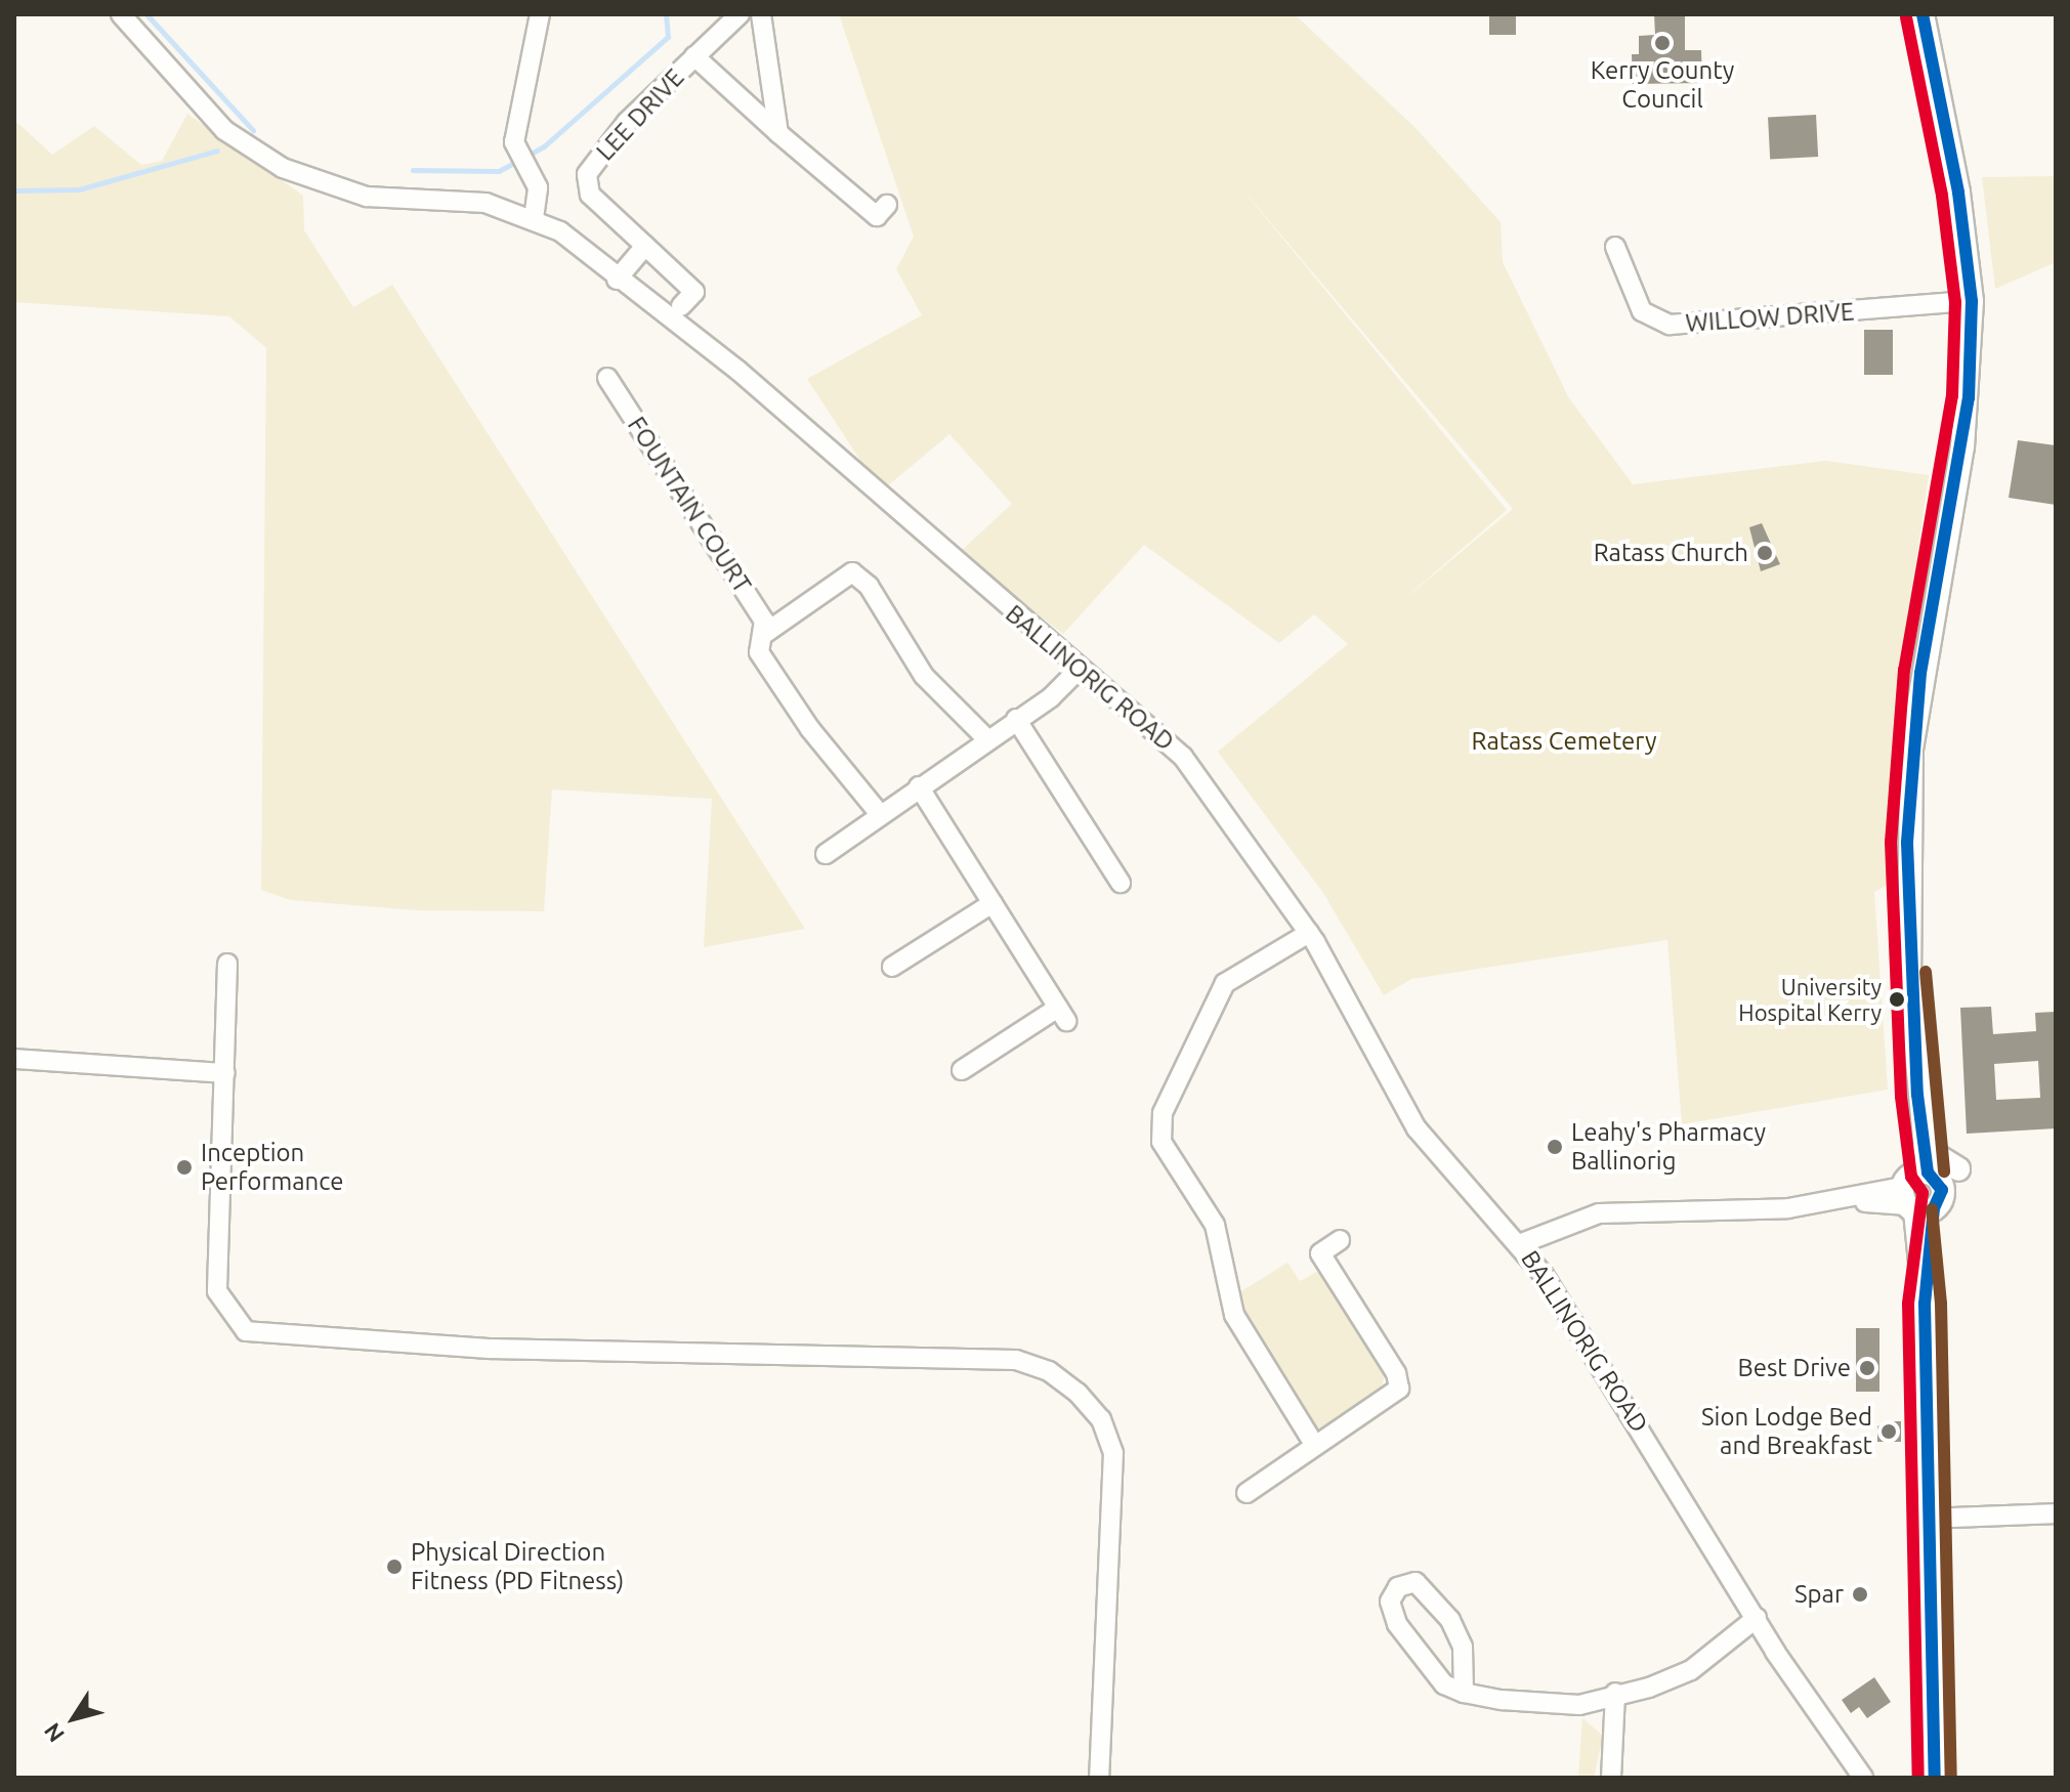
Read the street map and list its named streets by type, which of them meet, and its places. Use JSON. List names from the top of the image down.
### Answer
{
  "streets": {
    "street": [
      "LEE DRIVE",
      "WILLOW DRIVE",
      "FOUNTAIN COURT",
      "BALLINORIG ROAD"
    ]
  },
  "parks": ["Ratass Cemetery"],
  "places": [
    "Kerry County Council",
    "Ratass Church",
    "University Hospital Kerry",
    "Leahy's Pharmacy Ballinorig",
    "Inception Performance",
    "Best Drive",
    "Sion Lodge Bed and Breakfast",
    "Physical Direction Fitness (PD Fitness)",
    "Spar"
  ],
  "north": "bottom left"
}
